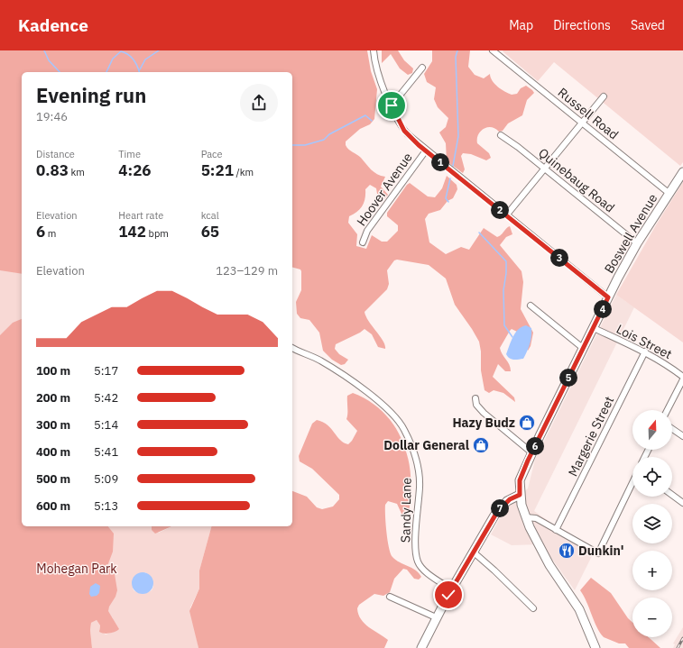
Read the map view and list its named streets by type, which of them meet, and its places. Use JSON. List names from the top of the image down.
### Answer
{
  "streets": {
    "main road": ["Boswell Avenue"],
    "street": [
      "Russell Road",
      "Quinebaug Road",
      "Hoover Avenue",
      "Lois Street",
      "Margerie Street",
      "Sandy Lane"
    ]
  },
  "crossings": [
    ["Russell Road", "Boswell Avenue"],
    ["Quinebaug Road", "Boswell Avenue"],
    ["Boswell Avenue", "Lois Street"],
    ["Lois Street", "Margerie Street"]
  ],
  "parks": ["Mohegan Park"],
  "places": {
    "shop": ["Hazy Budz", "Dollar General"],
    "restaurant": ["Dunkin'"]
  },
  "north": "top",
  "page": {
    "header": "Kadence",
    "nav": ["Map", "Directions", "Saved"],
    "heading": ["Evening run", "19:46"],
    "stats": [
      ["Distance", "0.83 km"],
      ["Time", "4:26"],
      ["Pace", "5:21 /km"],
      ["Elevation", "6 m"],
      ["Heart rate", "142 bpm"],
      ["kcal", "65"]
    ],
    "pins": [
      "1",
      "2",
      "3",
      "4",
      "5",
      "6",
      "7"
    ],
    "chart": ["Elevation", "123–129 m"],
    "list": [
      {
        "name": "100 m",
        "note": "5:17"
      },
      {
        "name": "200 m",
        "note": "5:42"
      },
      {
        "name": "300 m",
        "note": "5:14"
      },
      {
        "name": "400 m",
        "note": "5:41"
      },
      {
        "name": "500 m",
        "note": "5:09"
      },
      {
        "name": "600 m",
        "note": "5:13"
      }
    ],
    "map_buttons": ["+", "−"]
  }
}
